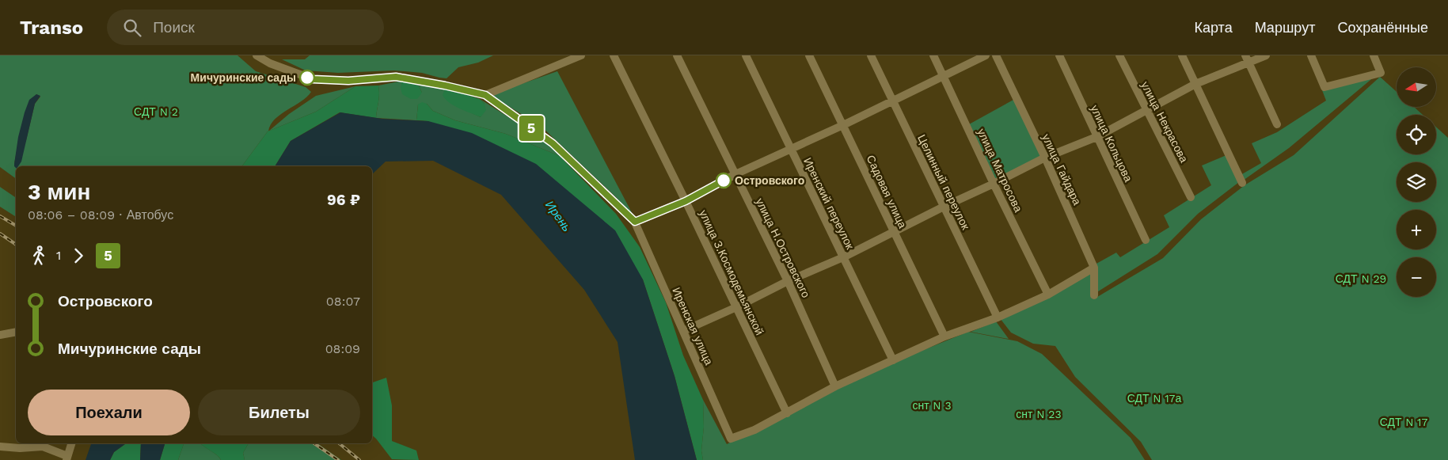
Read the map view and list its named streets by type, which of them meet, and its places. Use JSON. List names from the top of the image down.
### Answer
{
  "streets": {
    "street": [
      "улица Некрасова",
      "улица Кольцова",
      "улица Гайдара",
      "улица Матросова",
      "Целинный переулок",
      "Садовая улица",
      "Иренский переулок",
      "улица Н.Островского",
      "улица З.Космодемьянской",
      "Иренская улица"
    ]
  },
  "crossings": [
    ["улица З.Космодемьянской", "Иренская улица"]
  ],
  "water": ["Ирень"],
  "parks": [
    "СДТ N 2",
    "СДТ N 29",
    "СДТ N 17а",
    "снт N 3",
    "снт N 23",
    "СДТ N 17"
  ],
  "places": ["Мичуринские сады", "Островского"],
  "lines": ["bus line 5"],
  "north": "left",
  "page": {
    "header": "Transo",
    "search": "Поиск",
    "nav": ["Карта", "Маршрут", "Сохранённые"],
    "on_map": "5",
    "map_buttons": ["+", "−"],
    "heading": ["3 мин", "08:06 – 08:09 · Автобус", "96 ₽"],
    "legs": ["1", "5"],
    "list": [
      {
        "name": "Островского",
        "value": "08:07"
      },
      {
        "name": "Мичуринские сады",
        "value": "08:09"
      }
    ],
    "buttons": ["Поехали", "Билеты"]
  }
}
